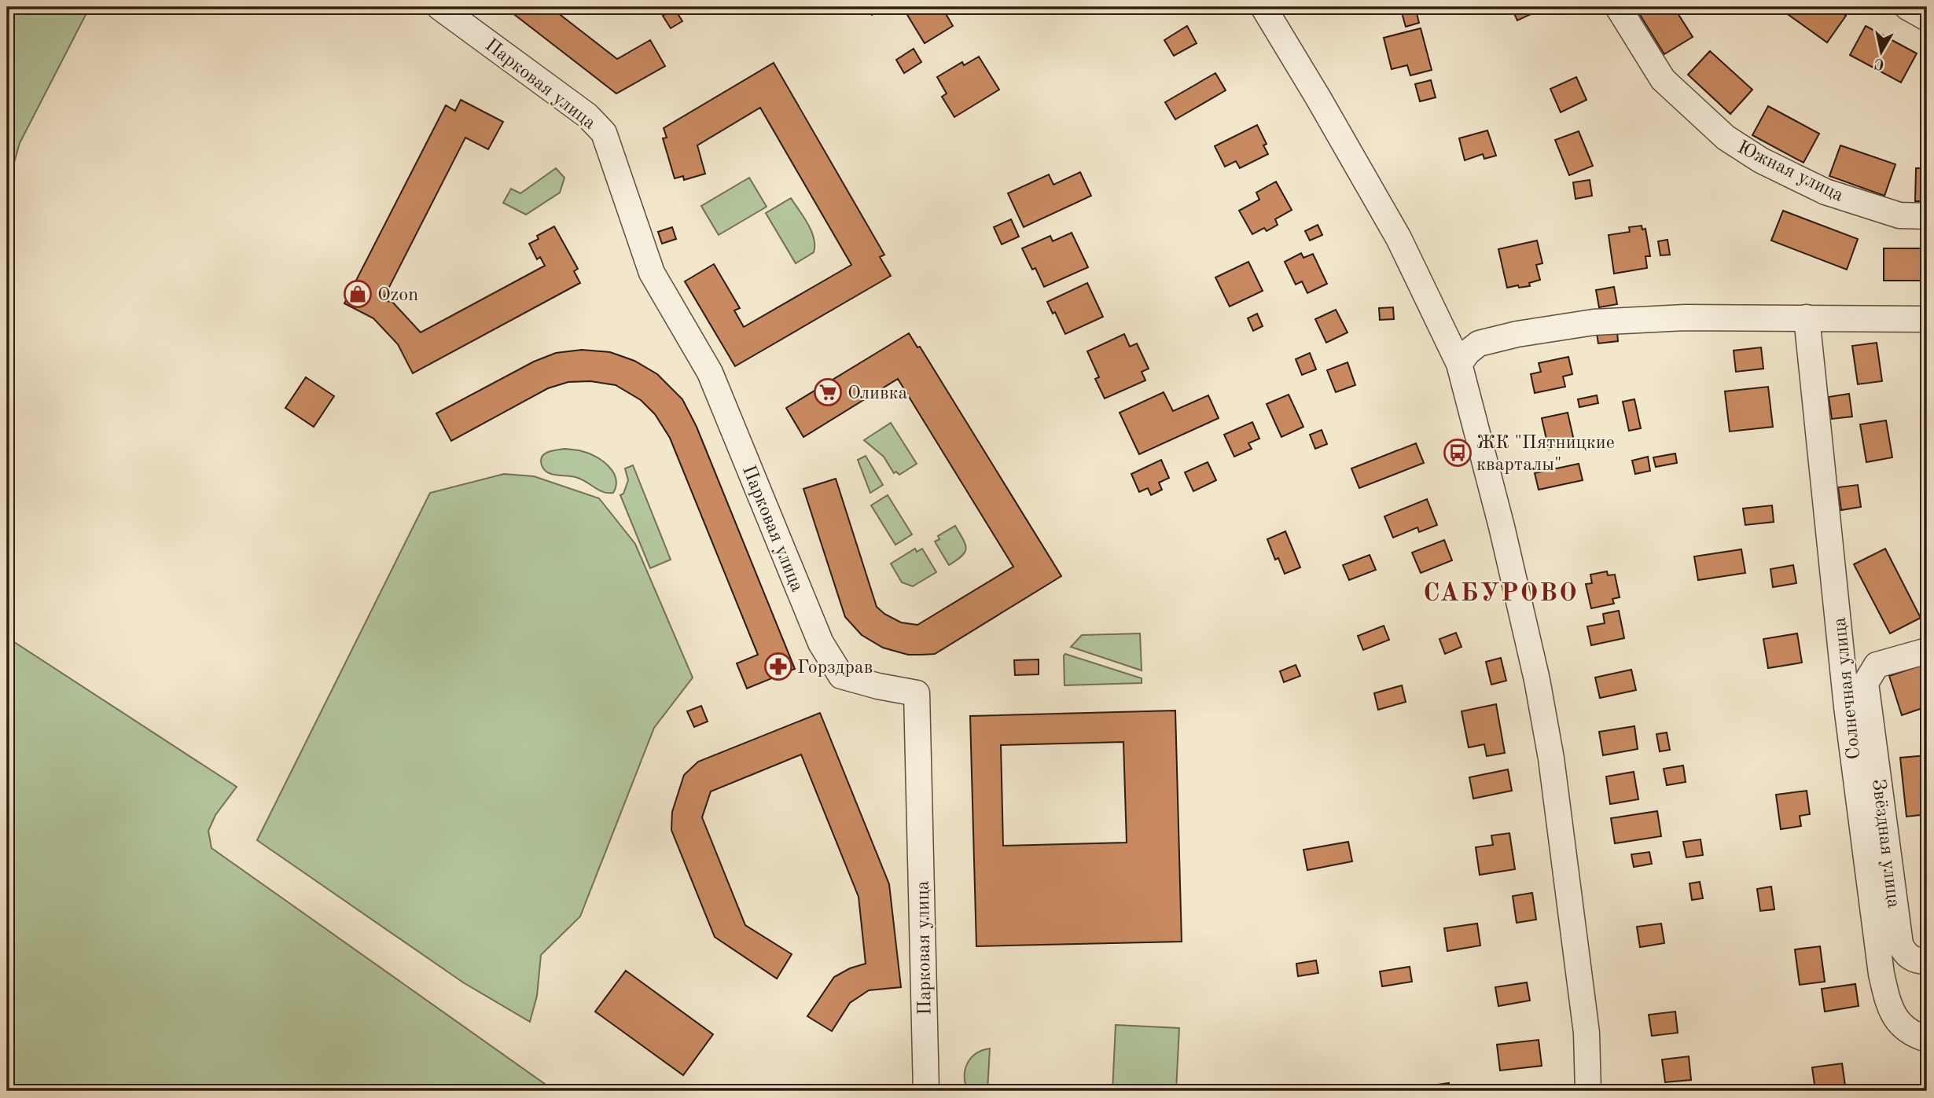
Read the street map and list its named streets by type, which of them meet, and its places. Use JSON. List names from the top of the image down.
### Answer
{
  "streets": {
    "street": [
      "Парковая улица",
      "Южная улица",
      "Солнечная улица",
      "Звёздная улица"
    ]
  },
  "districts": ["САБУРОВО"],
  "places": {
    "shop": ["Ozon"],
    "supermarket": ["Оливка"],
    "bus stop": ["ЖК \"Пятницкие кварталы\""],
    "pharmacy": ["Горздрав"]
  },
  "north": "bottom"
}
